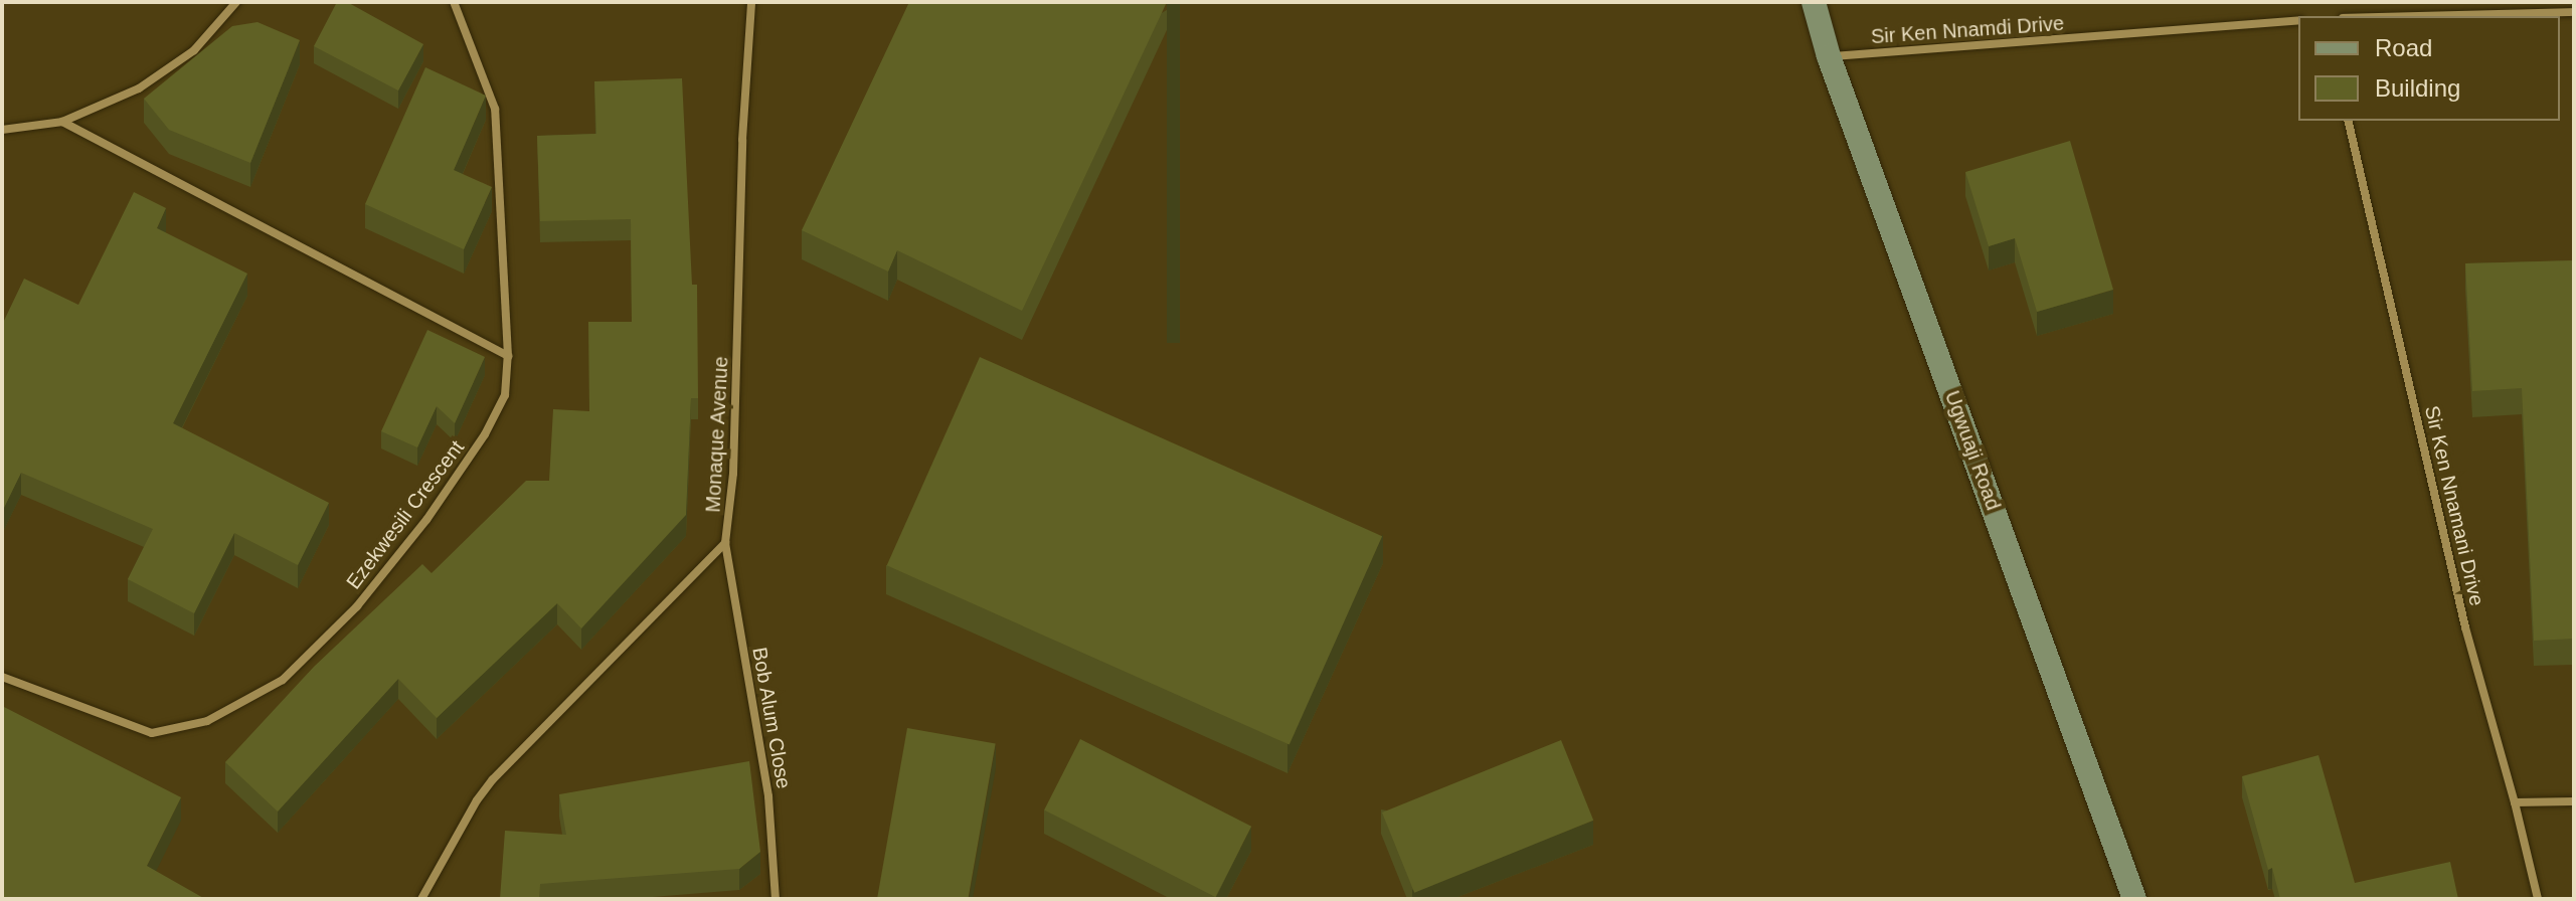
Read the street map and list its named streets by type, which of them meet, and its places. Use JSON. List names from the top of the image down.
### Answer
{
  "streets": {
    "main road": ["Ugwuaji Road"],
    "street": [
      "Sir Ken Nnamdi Drive",
      "Monaque Avenue",
      "Sir Ken Nnamani Drive",
      "Ezekwesili Crescent",
      "Bob Alum Close"
    ]
  },
  "crossings": [
    ["Sir Ken Nnamdi Drive", "Ugwuaji Road"],
    ["Monaque Avenue", "Bob Alum Close"]
  ],
  "legend": ["Road", "Building"]
}
